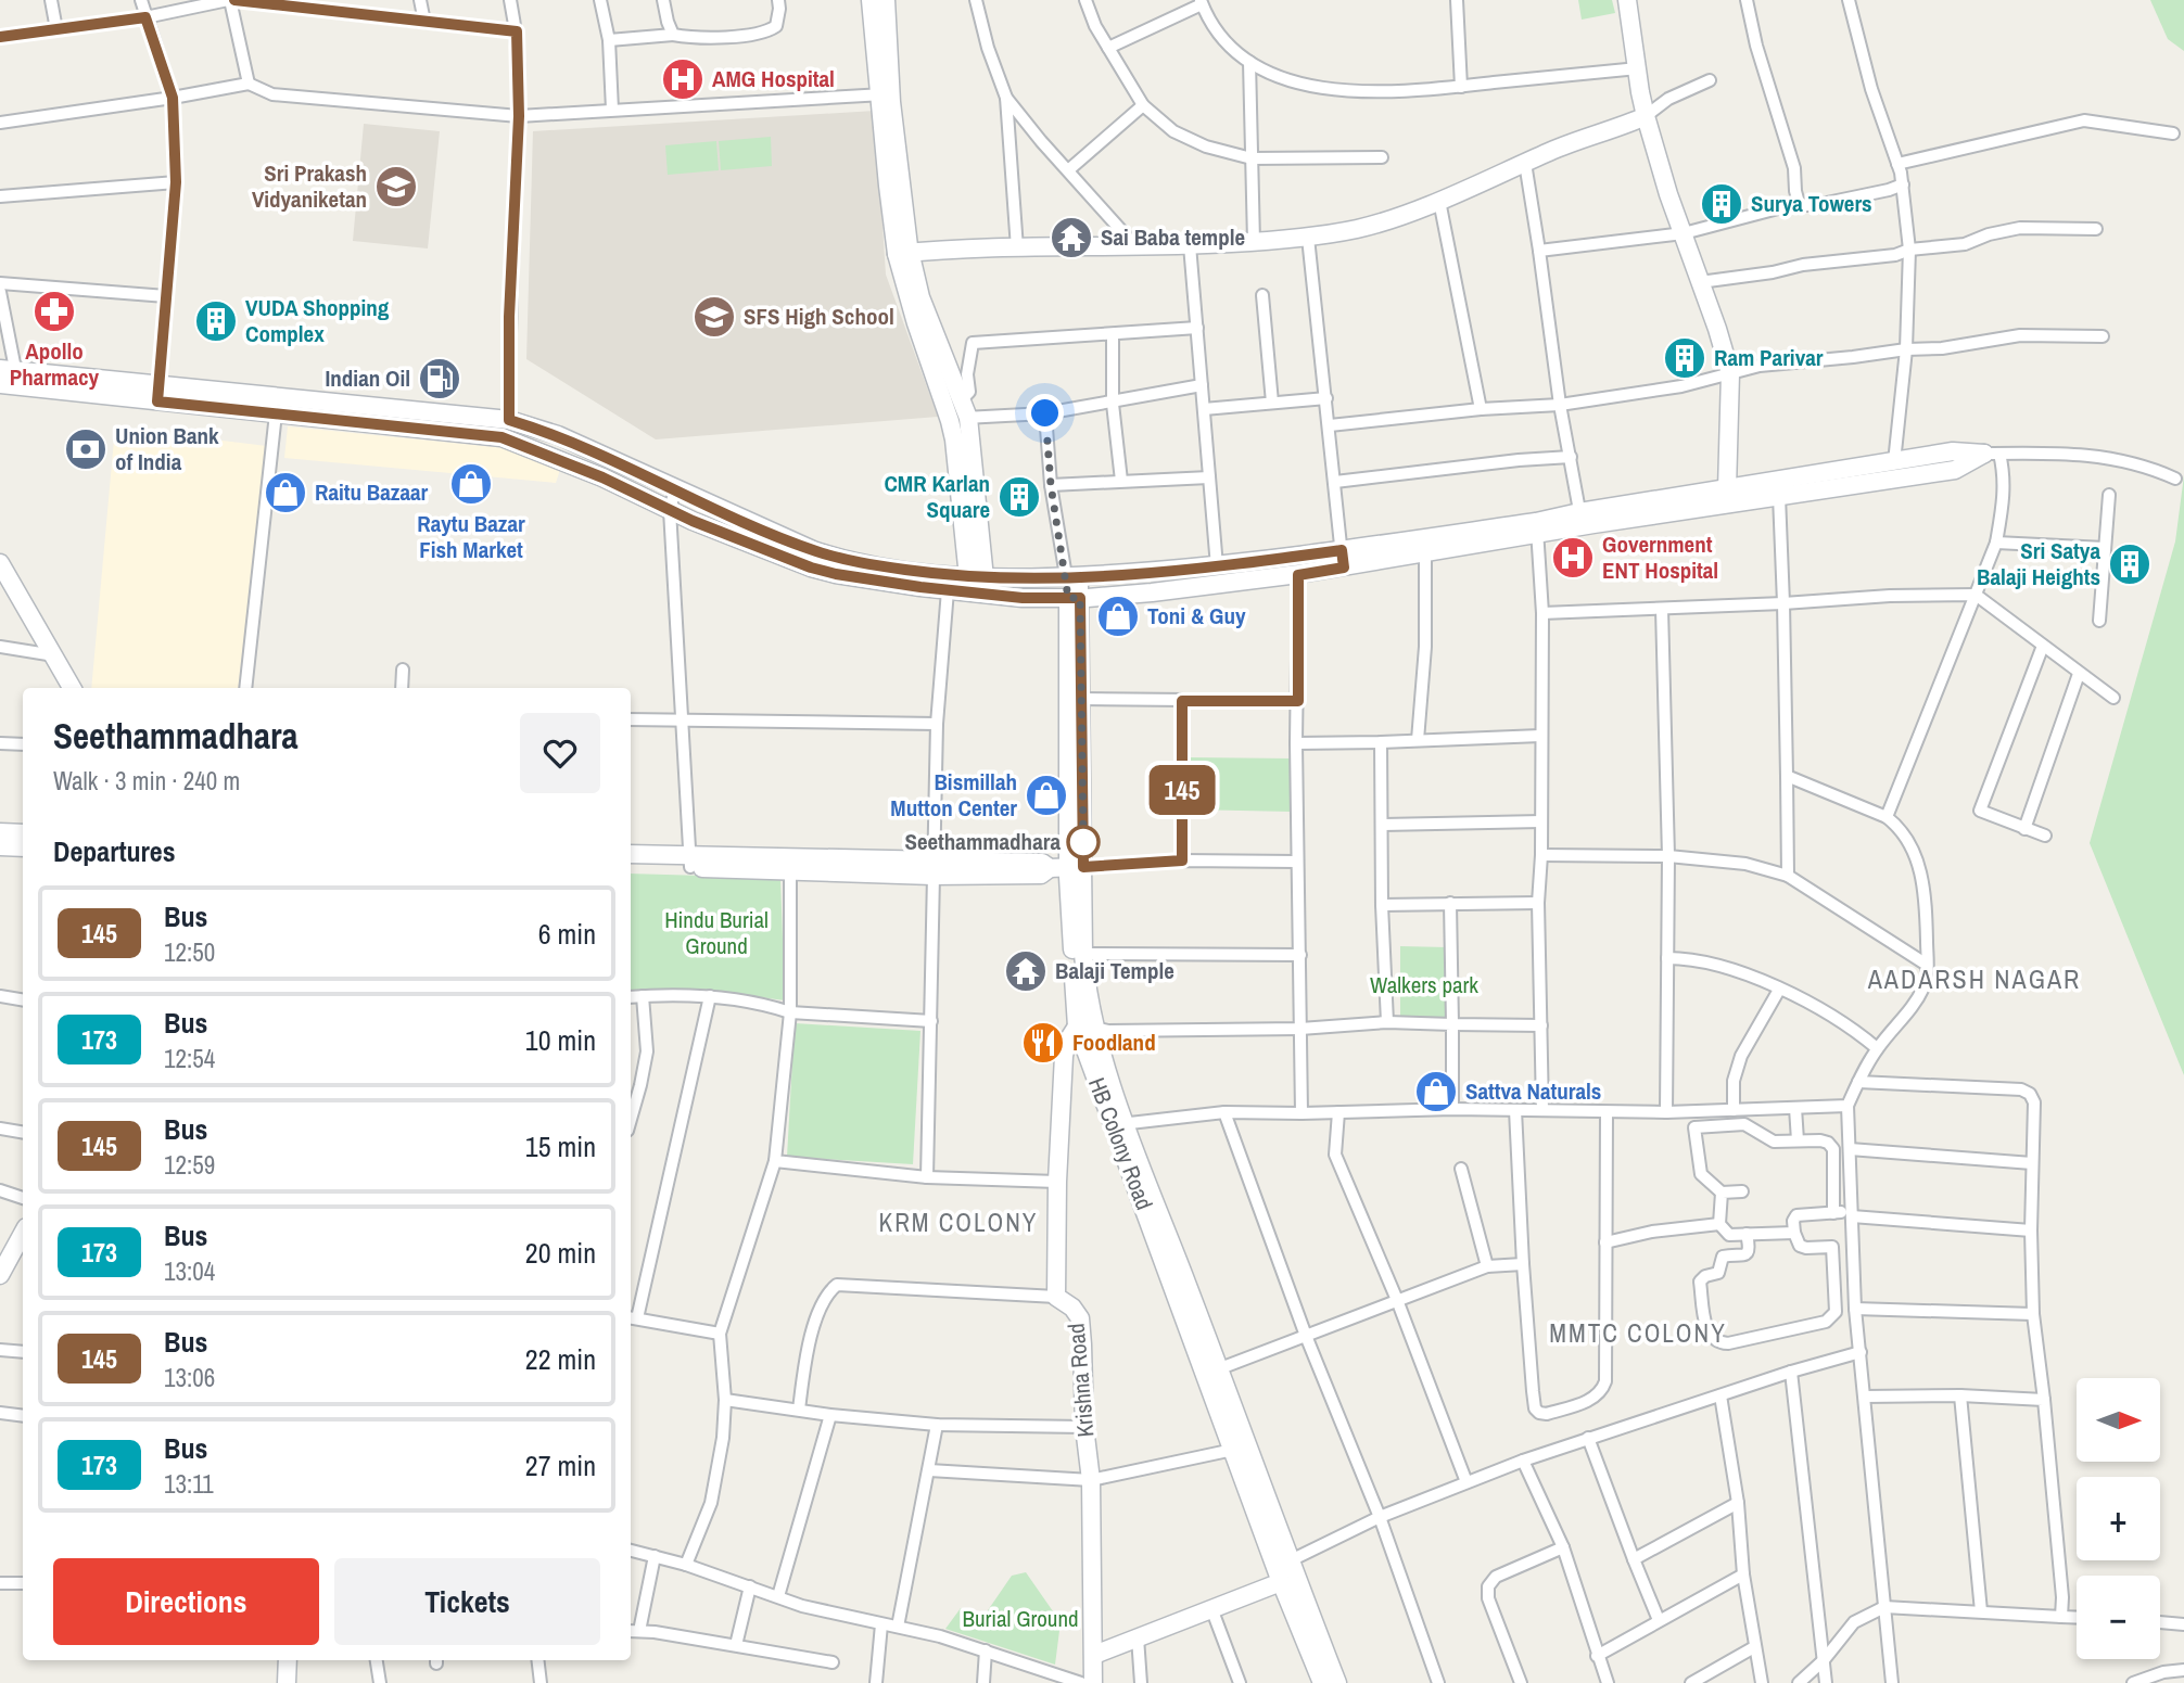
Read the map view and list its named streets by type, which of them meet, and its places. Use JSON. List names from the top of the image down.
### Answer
{
  "streets": {
    "street": ["HB Colony Road", "Krishna Road"]
  },
  "crossings": [
    ["HB Colony Road", "Krishna Road"]
  ],
  "districts": ["AADARSH NAGAR", "KRM COLONY", "MMTC COLONY"],
  "parks": ["Hindu Burial Ground", "Walkers park", "Burial Ground"],
  "places": {
    "hospital": ["AMG Hospital", "Government ENT Hospital"],
    "school or university": ["Sri Prakash Vidyaniketan", "SFS High School"],
    "building": [
      "Surya Towers",
      "VUDA Shopping Complex",
      "Ram Parivar",
      "CMR Karlan Square",
      "Sri Satya Balaji Heights"
    ],
    "temple": ["Sai Baba temple", "Balaji Temple"],
    "pharmacy": ["Apollo Pharmacy"],
    "fuel station": ["Indian Oil"],
    "bank": ["Union Bank of India"],
    "shop": [
      "Raytu Bazar Fish Market",
      "Raitu Bazaar",
      "Toni & Guy",
      "Bismillah Mutton Center",
      "Sattva Naturals"
    ],
    "other": ["Seethammadhara"],
    "restaurant": ["Foodland"]
  },
  "lines": ["bus line 145"],
  "north": "right",
  "page": {
    "on_map": "145",
    "heading": [
      ["Seethammadhara", "Walk · 3 min · 240 m"],
      "Departures"
    ],
    "list": [
      {
        "mark": "145",
        "name": "Bus",
        "note": "12:50",
        "value": "6 min"
      },
      {
        "mark": "173",
        "name": "Bus",
        "note": "12:54",
        "value": "10 min"
      },
      {
        "mark": "145",
        "name": "Bus",
        "note": "12:59",
        "value": "15 min"
      },
      {
        "mark": "173",
        "name": "Bus",
        "note": "13:04",
        "value": "20 min"
      },
      {
        "mark": "145",
        "name": "Bus",
        "note": "13:06",
        "value": "22 min"
      },
      {
        "mark": "173",
        "name": "Bus",
        "note": "13:11",
        "value": "27 min"
      }
    ],
    "map_buttons": ["+", "−"],
    "buttons": ["Directions", "Tickets"]
  }
}
